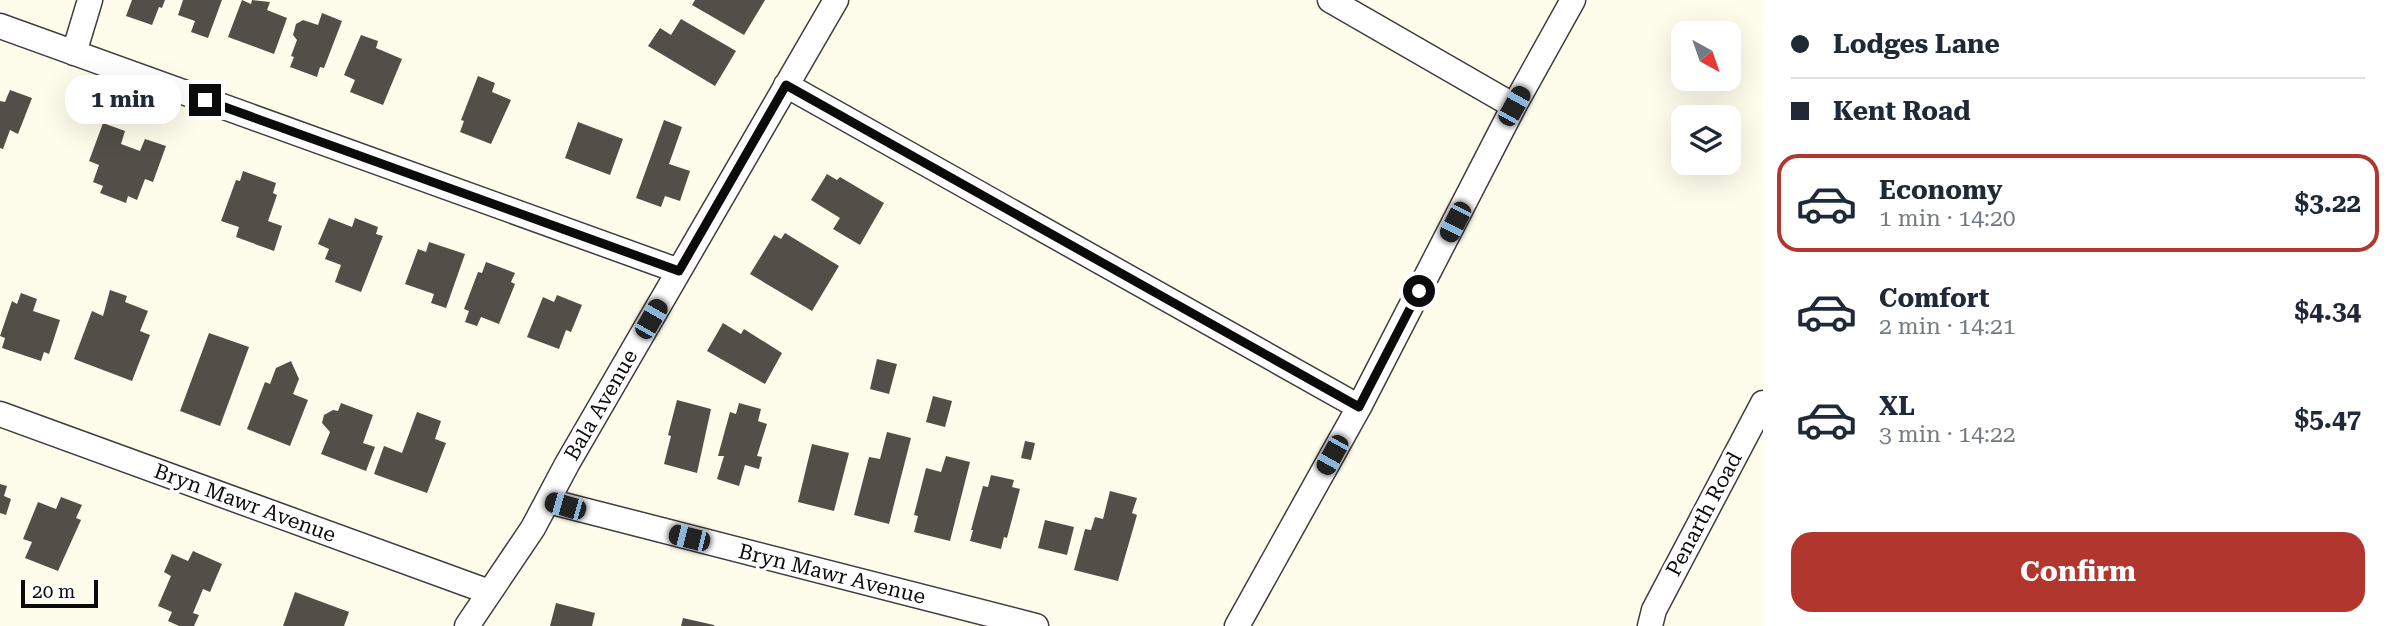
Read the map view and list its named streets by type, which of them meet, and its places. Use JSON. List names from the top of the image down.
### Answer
{
  "streets": {
    "street": ["Bala Avenue", "Bryn Mawr Avenue", "Penarth Road"]
  },
  "crossings": [
    ["Bala Avenue", "Bryn Mawr Avenue"]
  ],
  "scale_bar": "20 m",
  "north": "bottom right",
  "page": {
    "banner": ["Lodges Lane", "Kent Road"],
    "bubble": "1 min",
    "list": [
      {
        "name": "Economy",
        "note": "1 min · 14:20",
        "value": "$3.22"
      },
      {
        "name": "Comfort",
        "note": "2 min · 14:21",
        "value": "$4.34"
      },
      {
        "name": "XL",
        "note": "3 min · 14:22",
        "value": "$5.47"
      }
    ],
    "buttons": "Confirm",
    "scale": "20 m"
  }
}
